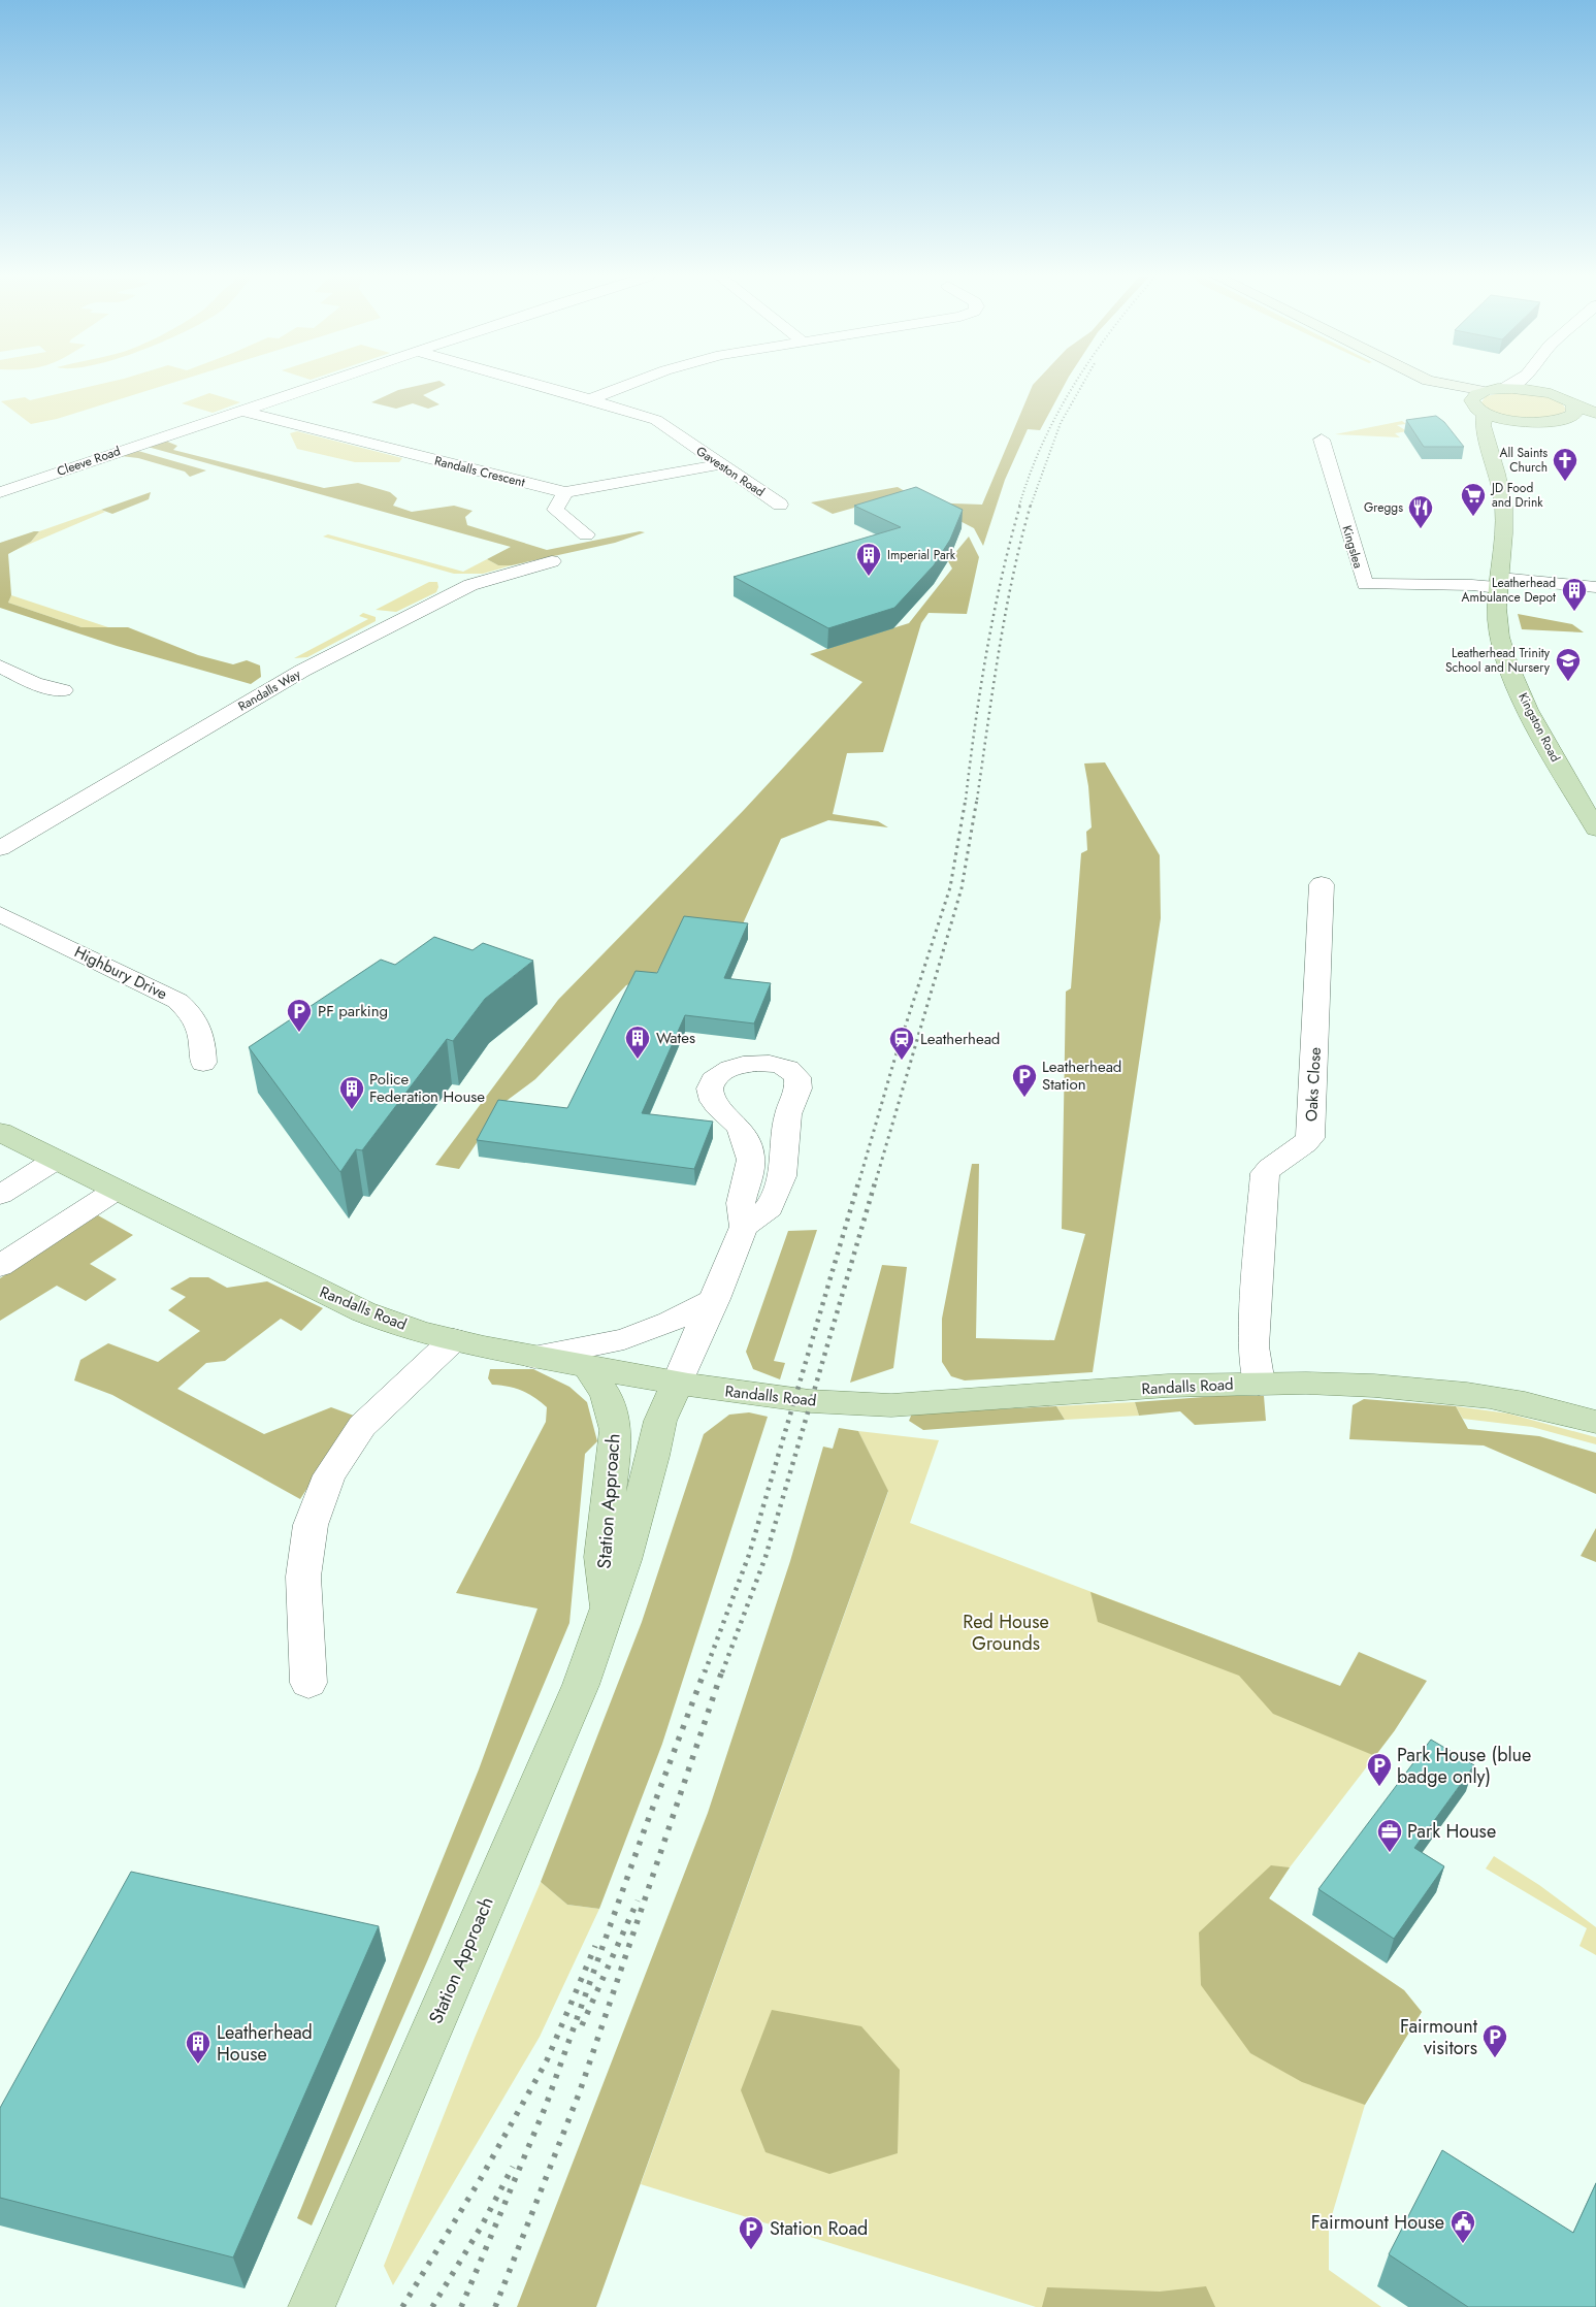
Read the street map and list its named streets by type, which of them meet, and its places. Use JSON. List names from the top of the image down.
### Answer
{
  "streets": {
    "main road": ["Kingston Road", "Randalls Road", "Station Approach"],
    "street": [
      "Cleeve Road",
      "Randalls Crescent",
      "Gaveston Road",
      "Kingslea",
      "Randalls Way",
      "Highbury Drive",
      "Oaks Close"
    ]
  },
  "crossings": [
    ["Cleeve Road", "Randalls Crescent"],
    ["Randalls Crescent", "Gaveston Road"],
    ["Kingslea", "Kingston Road"],
    ["Oaks Close", "Randalls Road"],
    ["Randalls Road", "Station Approach"]
  ],
  "parks": ["Red House Grounds"],
  "places": {
    "church": ["All Saints Church"],
    "supermarket": ["JD Food and Drink"],
    "restaurant": ["Greggs"],
    "building": [
      "Imperial Park",
      "Leatherhead Ambulance Depot",
      "Wates",
      "Police Federation House",
      "Leatherhead House"
    ],
    "school or university": ["Leatherhead Trinity School and Nursery"],
    "parking": [
      "PF parking",
      "Leatherhead Station",
      "Park House (blue badge only)",
      "Fairmount visitors",
      "Station Road"
    ],
    "station": ["Leatherhead"],
    "office": ["Park House"],
    "public building": ["Fairmount House"]
  }
}
